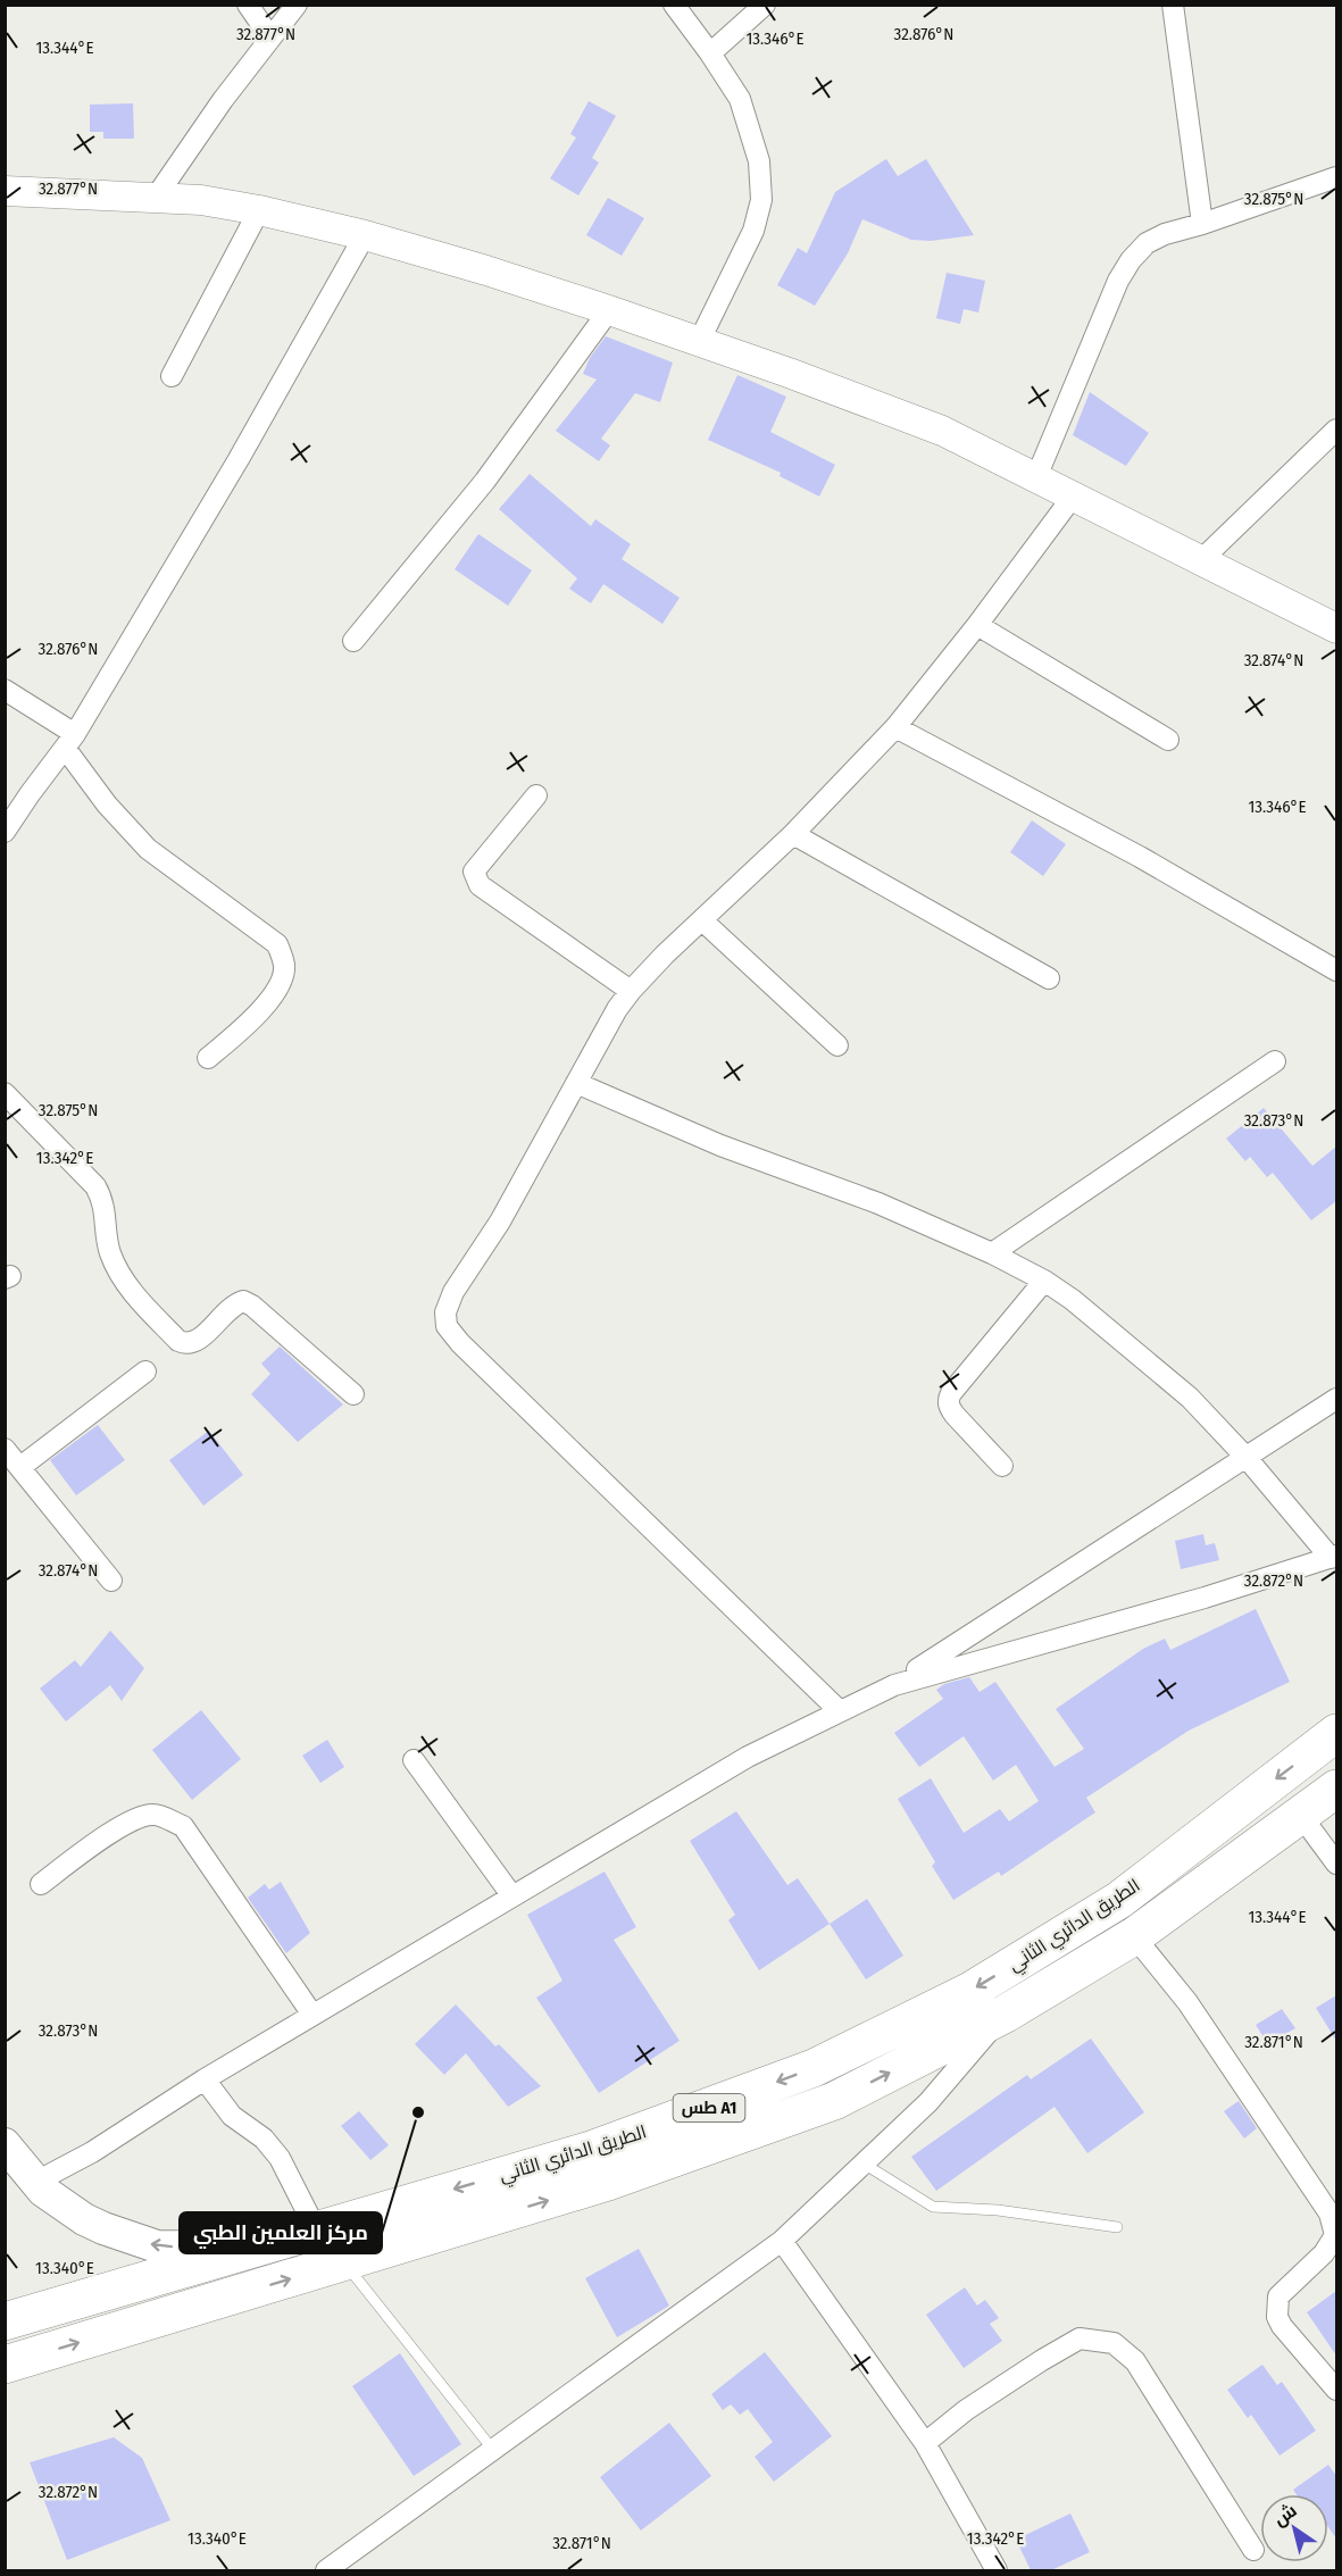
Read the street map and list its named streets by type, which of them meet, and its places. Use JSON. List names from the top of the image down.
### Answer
{
  "streets": {
    "highway": ["الطريق الدائري الثاني", "طس A1"]
  },
  "places": ["مركز العلمين الطبي"],
  "north": "top left",
  "coordinates": [
    "32.877°N",
    "32.876°N",
    "13.346°E",
    "13.344°E",
    "32.875°N",
    "32.874°N",
    "32.873°N",
    "13.342°E",
    "32.872°N",
    "32.871°N",
    "13.340°E"
  ]
}
